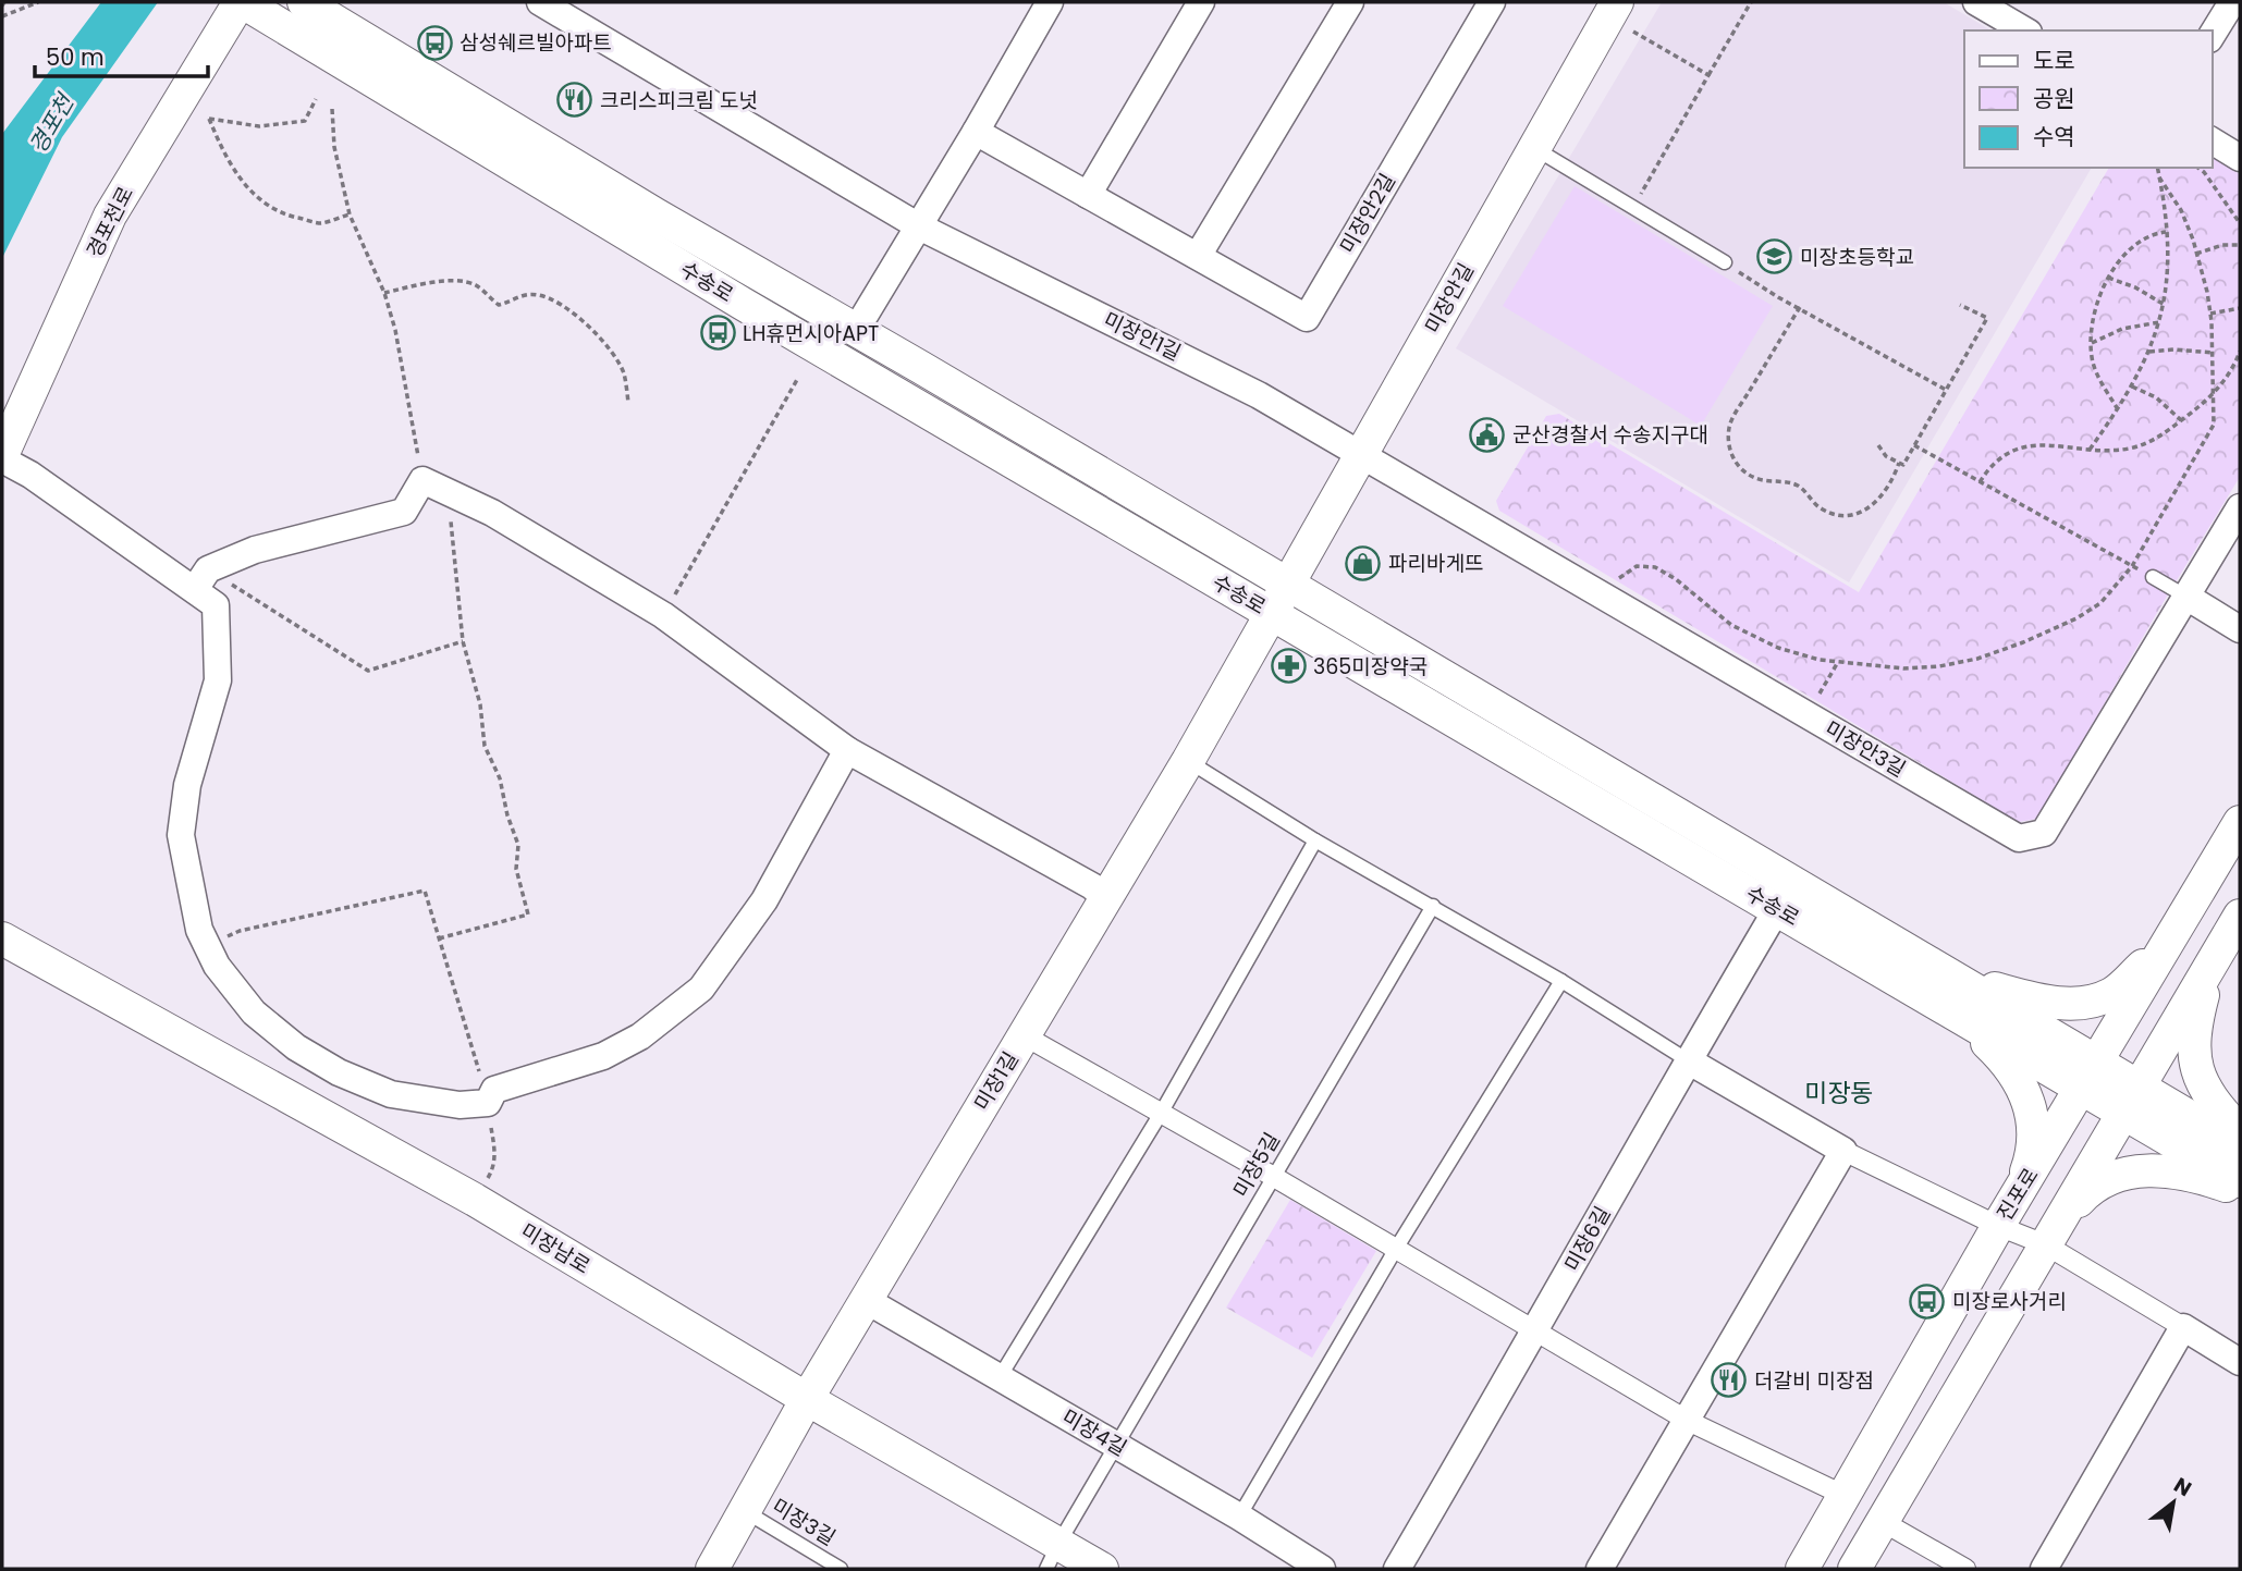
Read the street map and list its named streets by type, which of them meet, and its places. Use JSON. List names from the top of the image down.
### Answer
{
  "streets": {
    "street": [
      "미장안2길",
      "경포천로",
      "수송로",
      "미장안길",
      "미장안1길",
      "미장안3길",
      "미장1길",
      "진포로",
      "미장6길",
      "미장남로",
      "미장4길"
    ],
    "lane": ["미장5길", "미장3길"]
  },
  "crossings": [
    ["경포천로", "수송로"],
    ["수송로", "미장안길"],
    ["수송로", "미장1길"],
    ["수송로", "진포로"],
    ["수송로", "미장6길"],
    ["미장안길", "미장안1길"],
    ["미장안길", "미장안3길"],
    ["미장안길", "미장1길"],
    ["미장안1길", "미장안3길"],
    ["미장1길", "미장남로"],
    ["미장1길", "미장4길"],
    ["미장1길", "미장3길"],
    ["미장5길", "미장남로"],
    ["미장5길", "미장4길"]
  ],
  "districts": ["미장동"],
  "water": ["경포천"],
  "places": {
    "bus stop": ["삼성쉐르빌아파트", "LH휴먼시아APT", "미장로사거리"],
    "restaurant": ["크리스피크림 도넛", "더갈비 미장점"],
    "school or university": ["미장초등학교"],
    "public building": ["군산경찰서 수송지구대"],
    "shop": ["파리바게뜨"],
    "pharmacy": ["365미장약국"]
  },
  "legend": ["도로", "공원", "수역"],
  "scale_bar": "50 m",
  "north": "top right"
}
